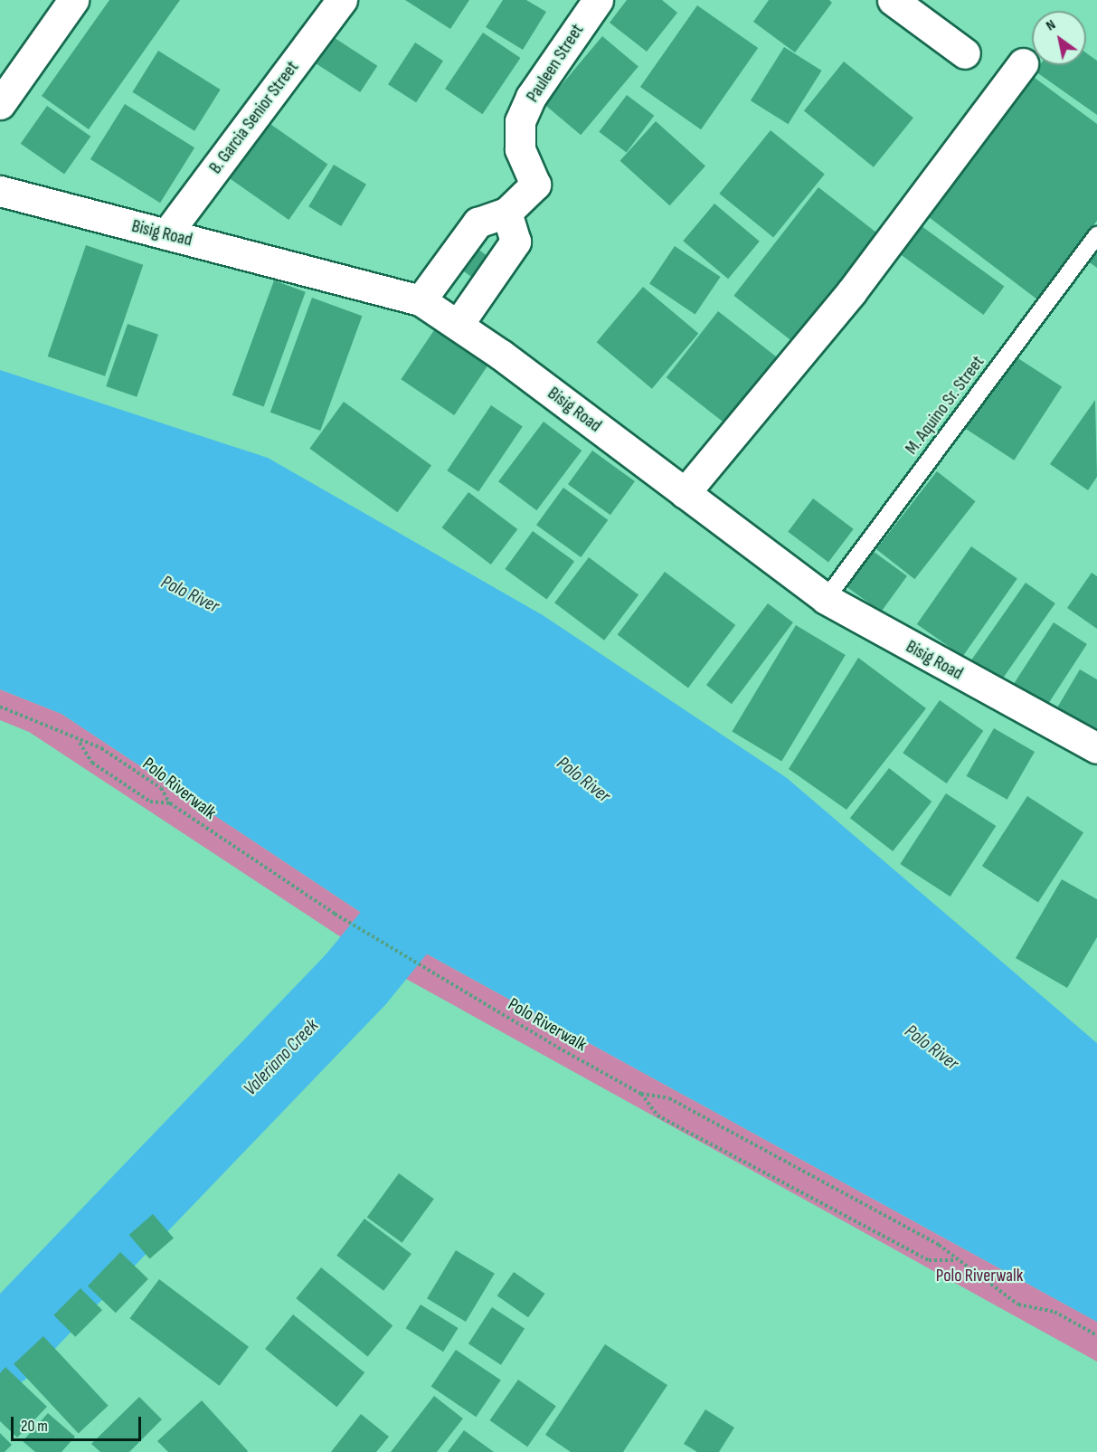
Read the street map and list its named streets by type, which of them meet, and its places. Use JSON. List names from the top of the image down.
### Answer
{
  "streets": {
    "street": ["Pauleen Street", "B. Garcia Senior Street", "Bisig Road"],
    "lane": ["M. Aquino Sr. Street"],
    "path": ["Polo Riverwalk"]
  },
  "crossings": [
    ["Pauleen Street", "Bisig Road"],
    ["B. Garcia Senior Street", "Bisig Road"],
    ["Bisig Road", "M. Aquino Sr. Street"]
  ],
  "water": ["Polo River", "Valeriano Creek"],
  "parks": ["Polo Riverwalk"],
  "scale_bar": "20 m",
  "north": "top left"
}
